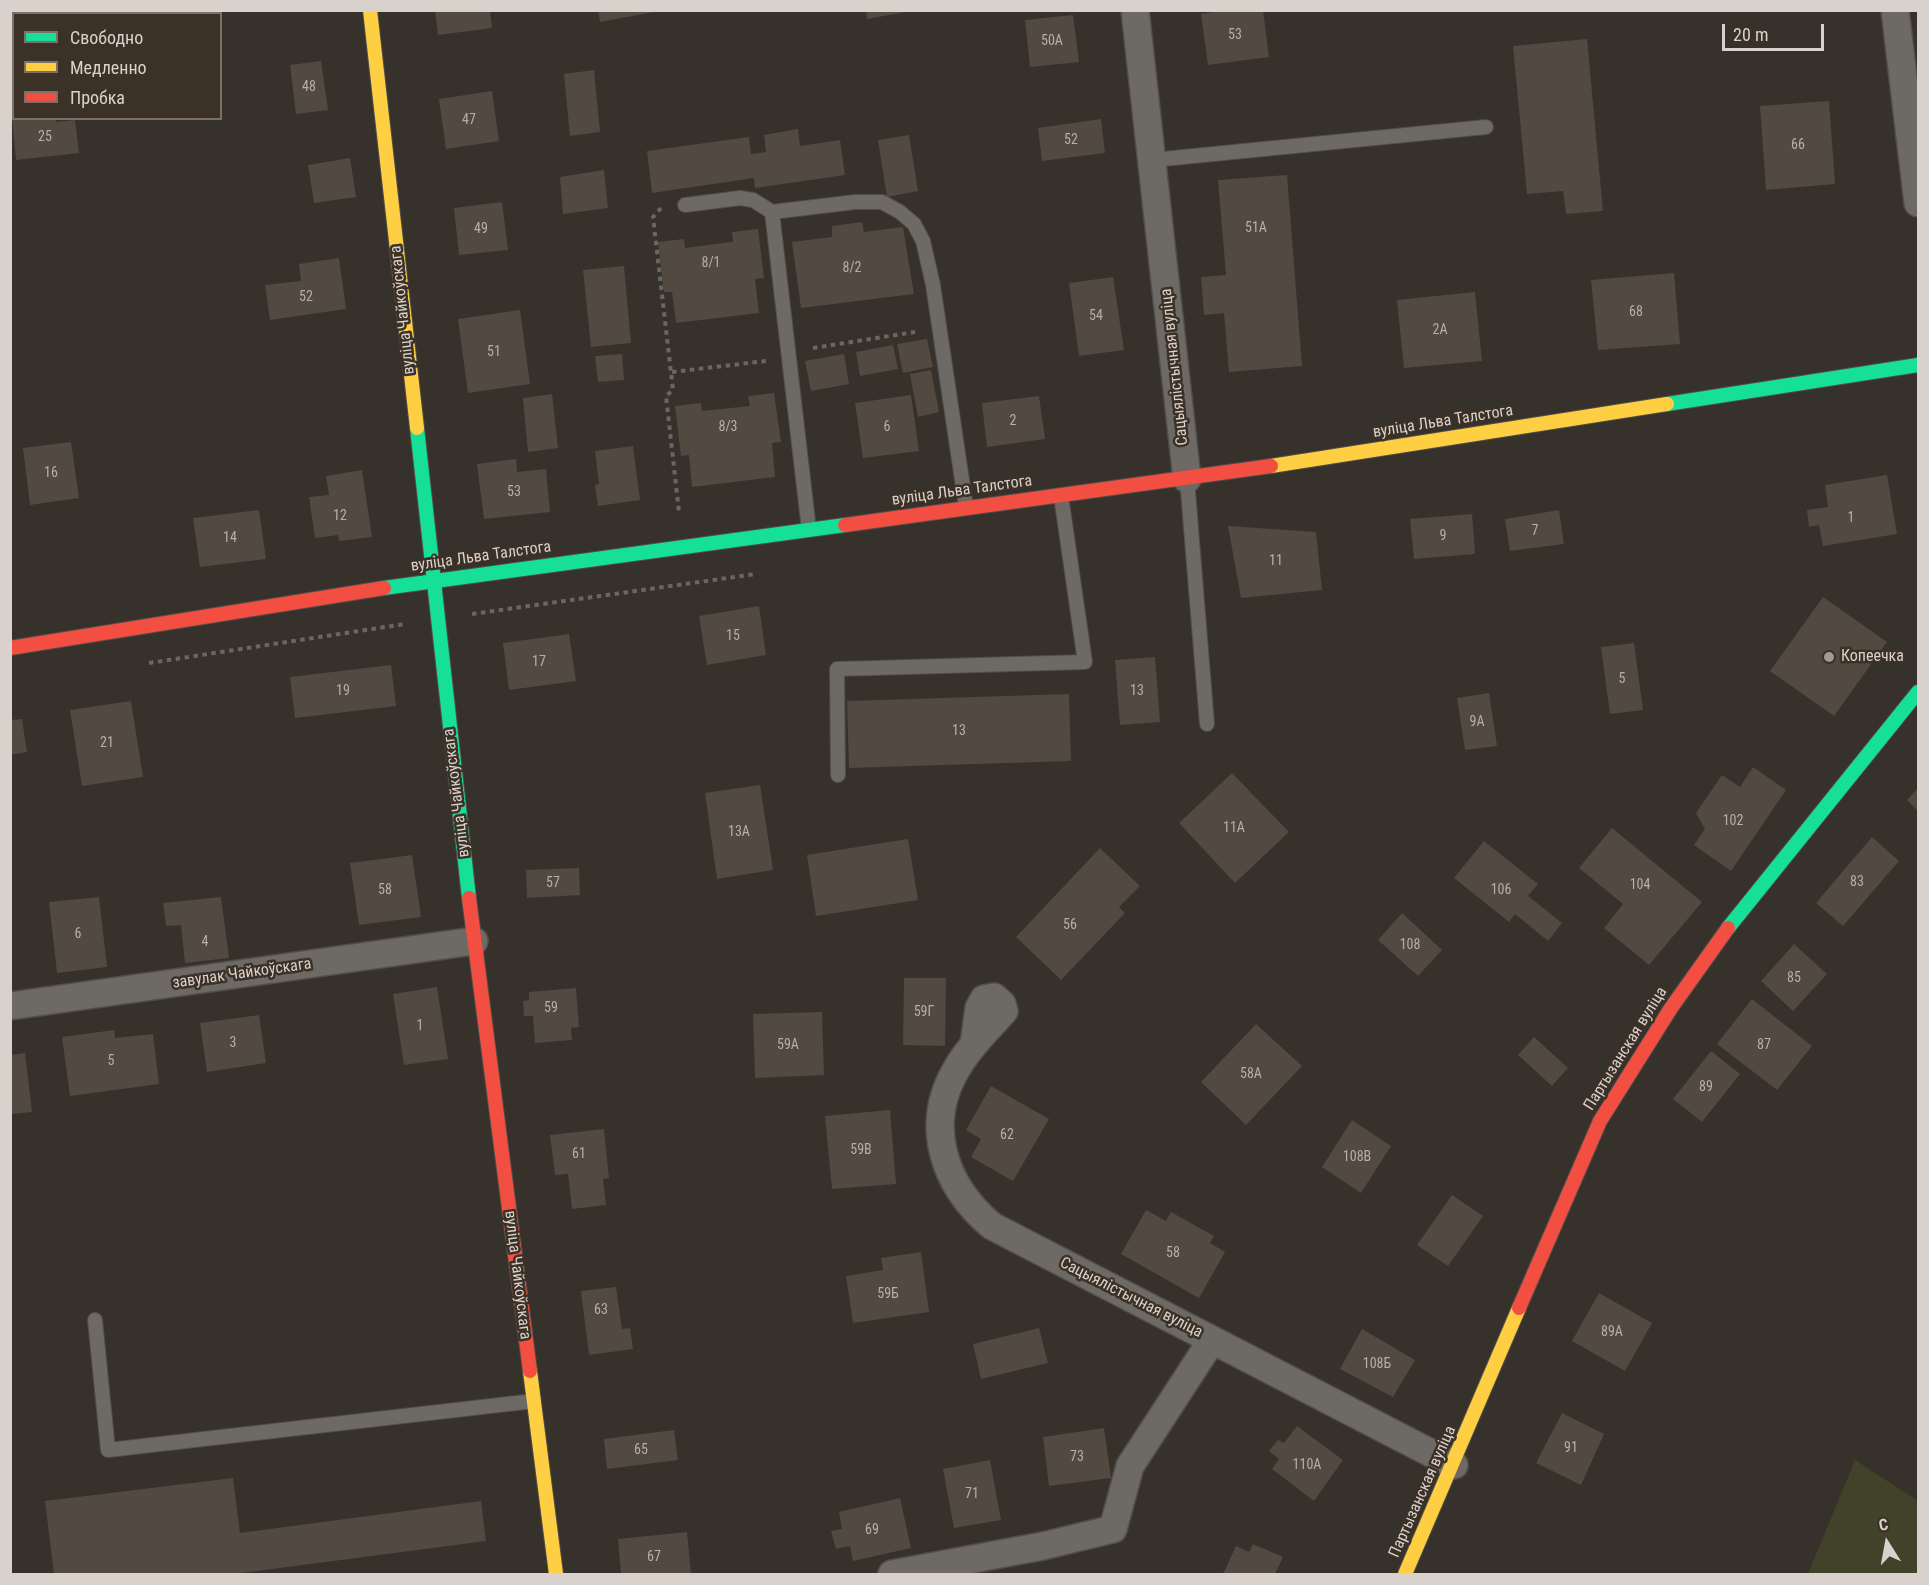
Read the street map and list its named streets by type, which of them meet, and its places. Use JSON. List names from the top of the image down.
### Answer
{
  "streets": {
    "main road": ["вуліца Чайкоўскага", "вуліца Льва Талстога", "Партызанская вуліца"],
    "street": ["Сацыялістычная вуліца", "завулак Чайкоўскага"]
  },
  "crossings": [
    ["вуліца Чайкоўскага", "вуліца Льва Талстога"],
    ["вуліца Чайкоўскага", "завулак Чайкоўскага"],
    ["Сацыялістычная вуліца", "вуліца Льва Талстога"],
    ["Сацыялістычная вуліца", "Партызанская вуліца"]
  ],
  "places": ["Копеечка"],
  "house_numbers": [
    "53",
    "50А",
    "48",
    "47",
    "25",
    "52",
    "66",
    "51А",
    "49",
    "8/1",
    "8/2",
    "52",
    "68",
    "54",
    "2А",
    "51",
    "2",
    "8/3",
    "6",
    "16",
    "53",
    "12",
    "1",
    "7",
    "9",
    "14",
    "11",
    "15",
    "17",
    "5",
    "19",
    "13",
    "9А",
    "13",
    "21",
    "102",
    "11А",
    "13А",
    "83",
    "57",
    "104",
    "58",
    "106",
    "56",
    "6",
    "4",
    "108",
    "85",
    "59",
    "59Г",
    "1",
    "3",
    "59А",
    "87",
    "5",
    "58А",
    "89",
    "62",
    "59В",
    "61",
    "108В",
    "58",
    "59Б",
    "63",
    "89А",
    "108Б",
    "91",
    "65",
    "73",
    "110А",
    "71",
    "69",
    "67"
  ],
  "legend": ["Свободно", "Медленно", "Пробка"],
  "scale_bar": "20 m",
  "north": "top"
}
